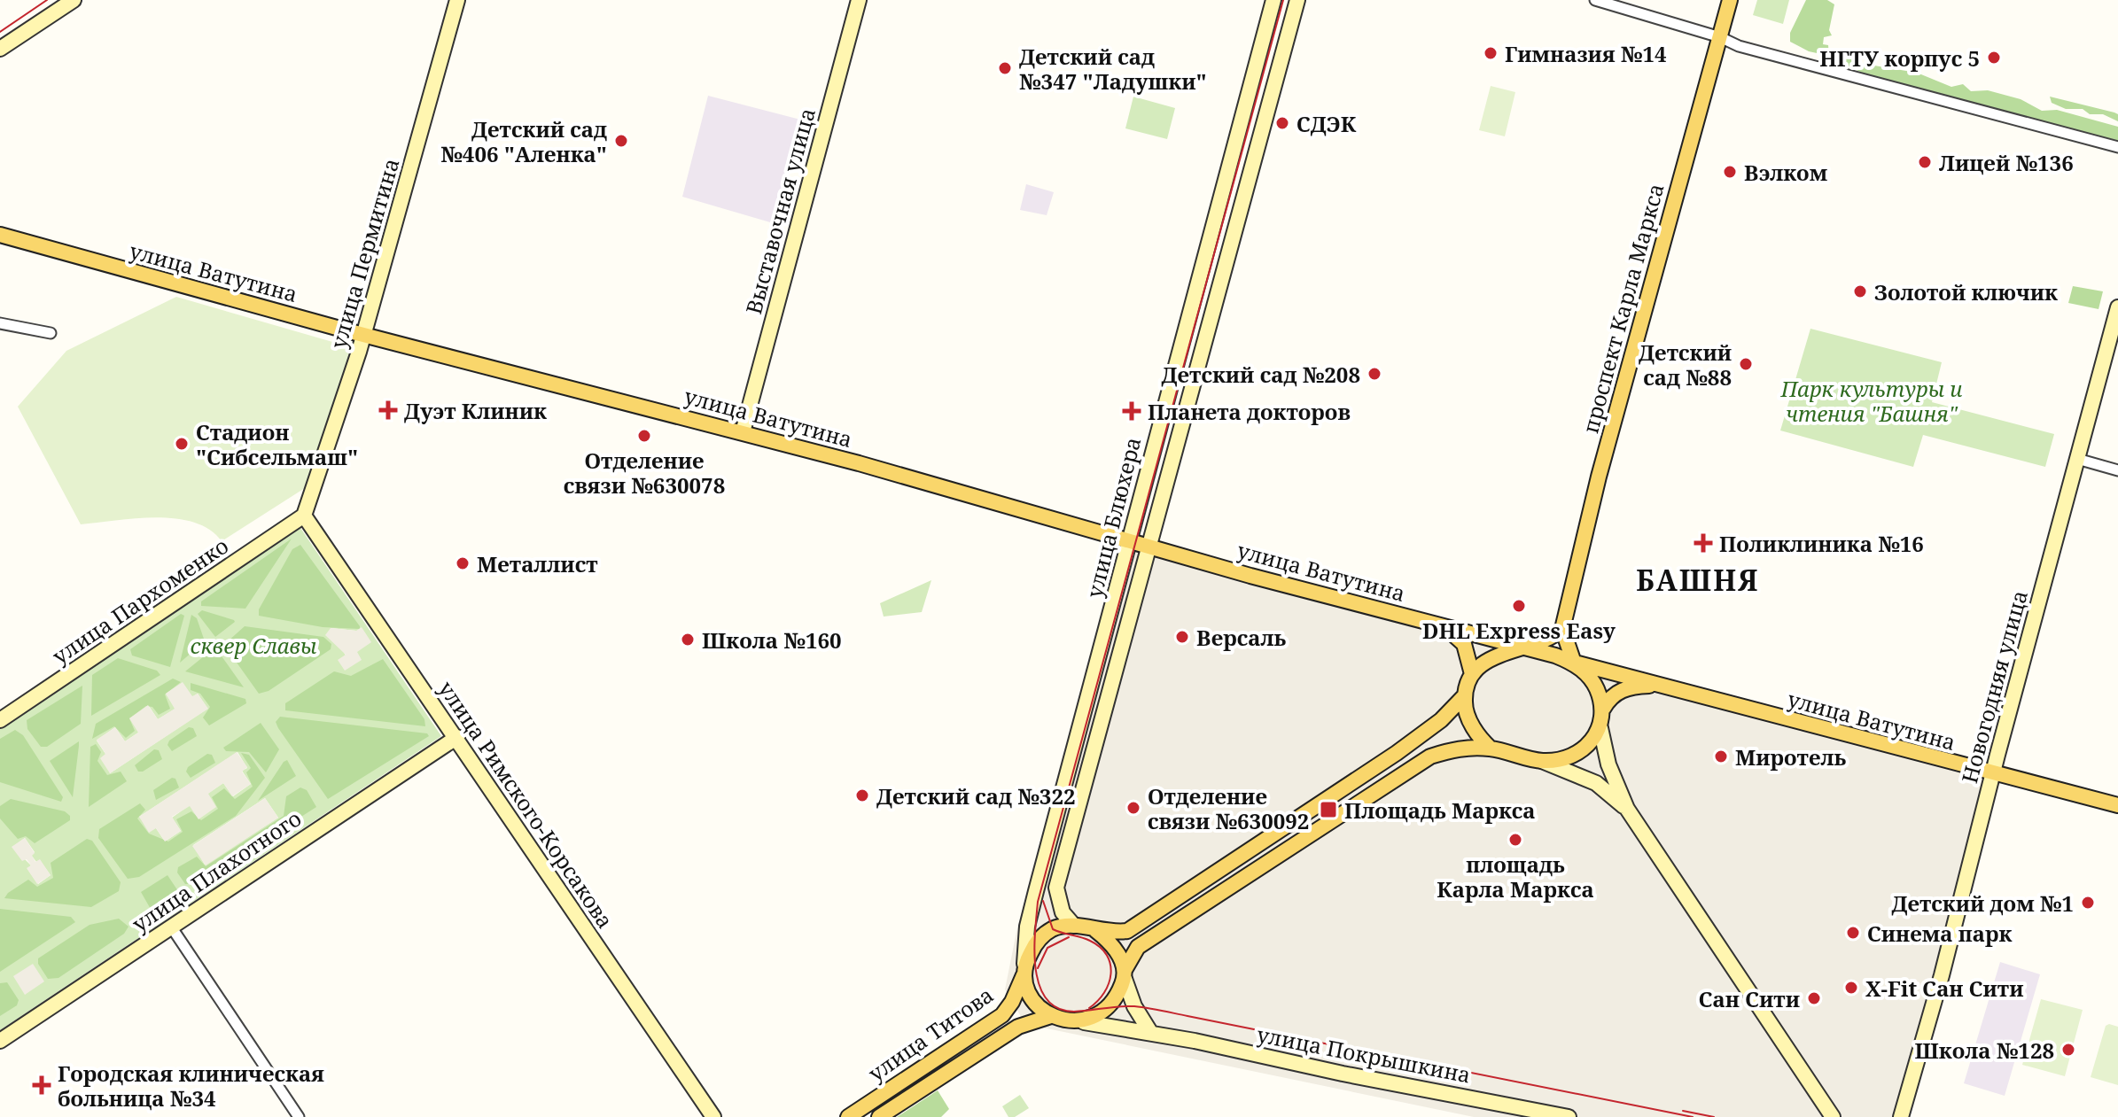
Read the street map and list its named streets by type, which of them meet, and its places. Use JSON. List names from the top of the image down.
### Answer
{
  "streets": {
    "main road": ["улица Ватутина", "проспект Карла Маркса", "улица Титова"],
    "street": [
      "Выставочная улица",
      "улица Пермитина",
      "улица Блюхера",
      "улица Пархоменко",
      "Новогодняя улица",
      "улица Римского-Корсакова",
      "улица Плахотного",
      "улица Покрышкина"
    ]
  },
  "crossings": [
    ["Выставочная улица", "улица Ватутина"],
    ["улица Пермитина", "улица Ватутина"],
    ["улица Пермитина", "улица Пархоменко"],
    ["улица Пермитина", "улица Римского-Корсакова"],
    ["улица Ватутина", "улица Блюхера"],
    ["улица Ватутина", "Новогодняя улица"],
    ["улица Блюхера", "улица Титова"],
    ["улица Блюхера", "улица Покрышкина"],
    ["улица Пархоменко", "улица Римского-Корсакова"],
    ["улица Римского-Корсакова", "улица Плахотного"],
    ["улица Титова", "улица Покрышкина"]
  ],
  "districts": ["БАШНЯ"],
  "parks": ["Парк культуры и чтения \"Башня\"", "сквер Славы"],
  "places": {
    "other": [
      "Гимназия №14",
      "НГТУ корпус 5",
      "Детский сад №347 \"Ладушки\"",
      "СДЭК",
      "Детский сад №406 \"Аленка\"",
      "Лицей №136",
      "Вэлком",
      "Золотой ключик",
      "Детский сад №88",
      "Детский сад №208",
      "Отделение связи №630078",
      "Стадион \"Сибсельмаш\"",
      "Металлист",
      "DHL Express Easy",
      "Версаль",
      "Школа №160",
      "Миротель",
      "Детский сад №322",
      "Отделение связи №630092",
      "площадь Карла Маркса",
      "Детский дом №1",
      "Синема парк",
      "X-Fit Сан Сити",
      "Сан Сити",
      "Школа №128"
    ],
    "health": [
      "Дуэт Клиник",
      "Планета докторов",
      "Поликлиника №16",
      "Городская клиническая больница №34"
    ],
    "transit": ["Площадь Маркса"]
  }
}
